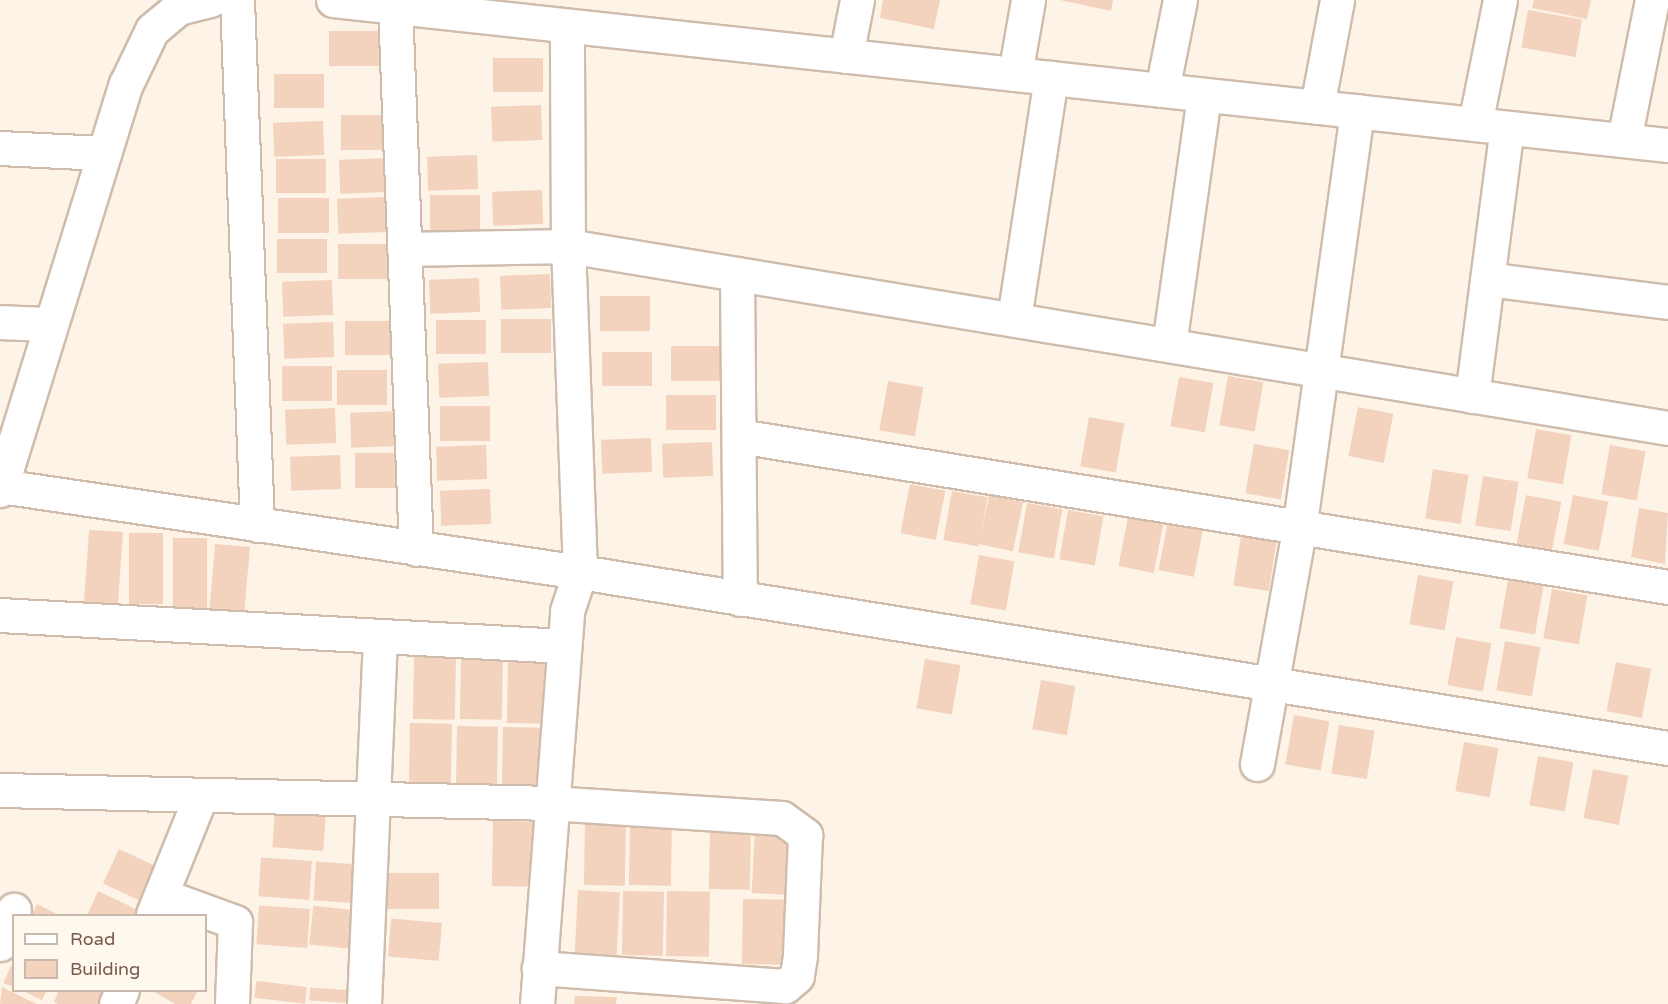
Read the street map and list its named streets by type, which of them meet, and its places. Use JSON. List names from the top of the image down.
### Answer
{
  "legend": ["Road", "Building"]
}
